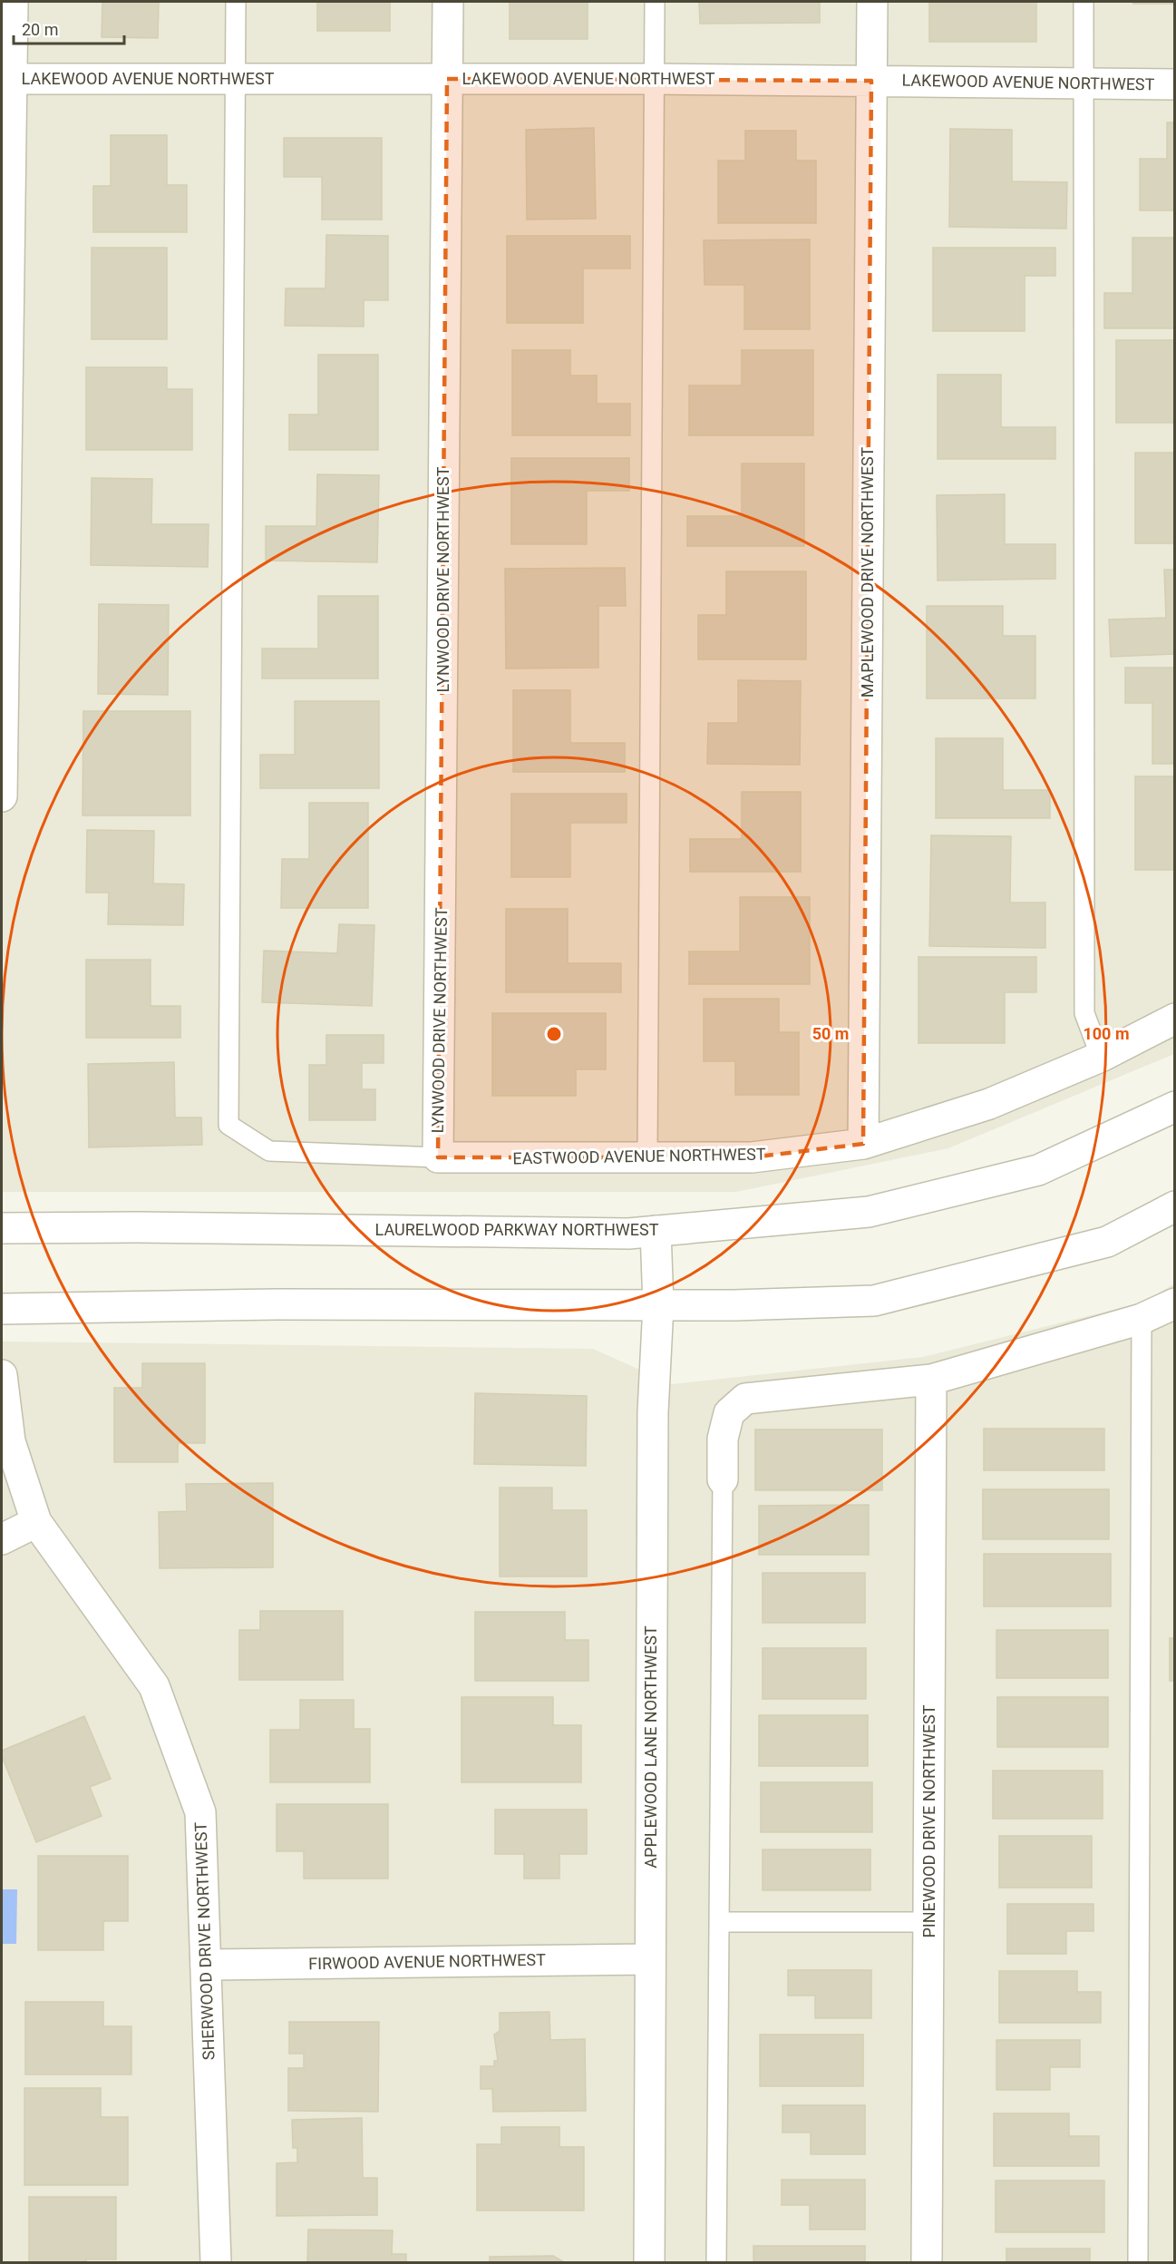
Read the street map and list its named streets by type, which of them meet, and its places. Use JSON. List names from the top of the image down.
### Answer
{
  "streets": {
    "street": [
      "LAKEWOOD AVENUE NORTHWEST",
      "MAPLEWOOD DRIVE NORTHWEST",
      "LYNWOOD DRIVE NORTHWEST",
      "EASTWOOD AVENUE NORTHWEST",
      "LAURELWOOD PARKWAY NORTHWEST",
      "APPLEWOOD LANE NORTHWEST",
      "PINEWOOD DRIVE NORTHWEST",
      "SHERWOOD DRIVE NORTHWEST",
      "FIRWOOD AVENUE NORTHWEST"
    ]
  },
  "crossings": [
    ["LAKEWOOD AVENUE NORTHWEST", "MAPLEWOOD DRIVE NORTHWEST"],
    ["LAKEWOOD AVENUE NORTHWEST", "LYNWOOD DRIVE NORTHWEST"],
    ["MAPLEWOOD DRIVE NORTHWEST", "EASTWOOD AVENUE NORTHWEST"],
    ["LYNWOOD DRIVE NORTHWEST", "EASTWOOD AVENUE NORTHWEST"],
    ["LAURELWOOD PARKWAY NORTHWEST", "APPLEWOOD LANE NORTHWEST"],
    ["APPLEWOOD LANE NORTHWEST", "FIRWOOD AVENUE NORTHWEST"],
    ["SHERWOOD DRIVE NORTHWEST", "FIRWOOD AVENUE NORTHWEST"]
  ],
  "scale_bar": "20 m",
  "rings": ["50 m", "100 m"]
}
